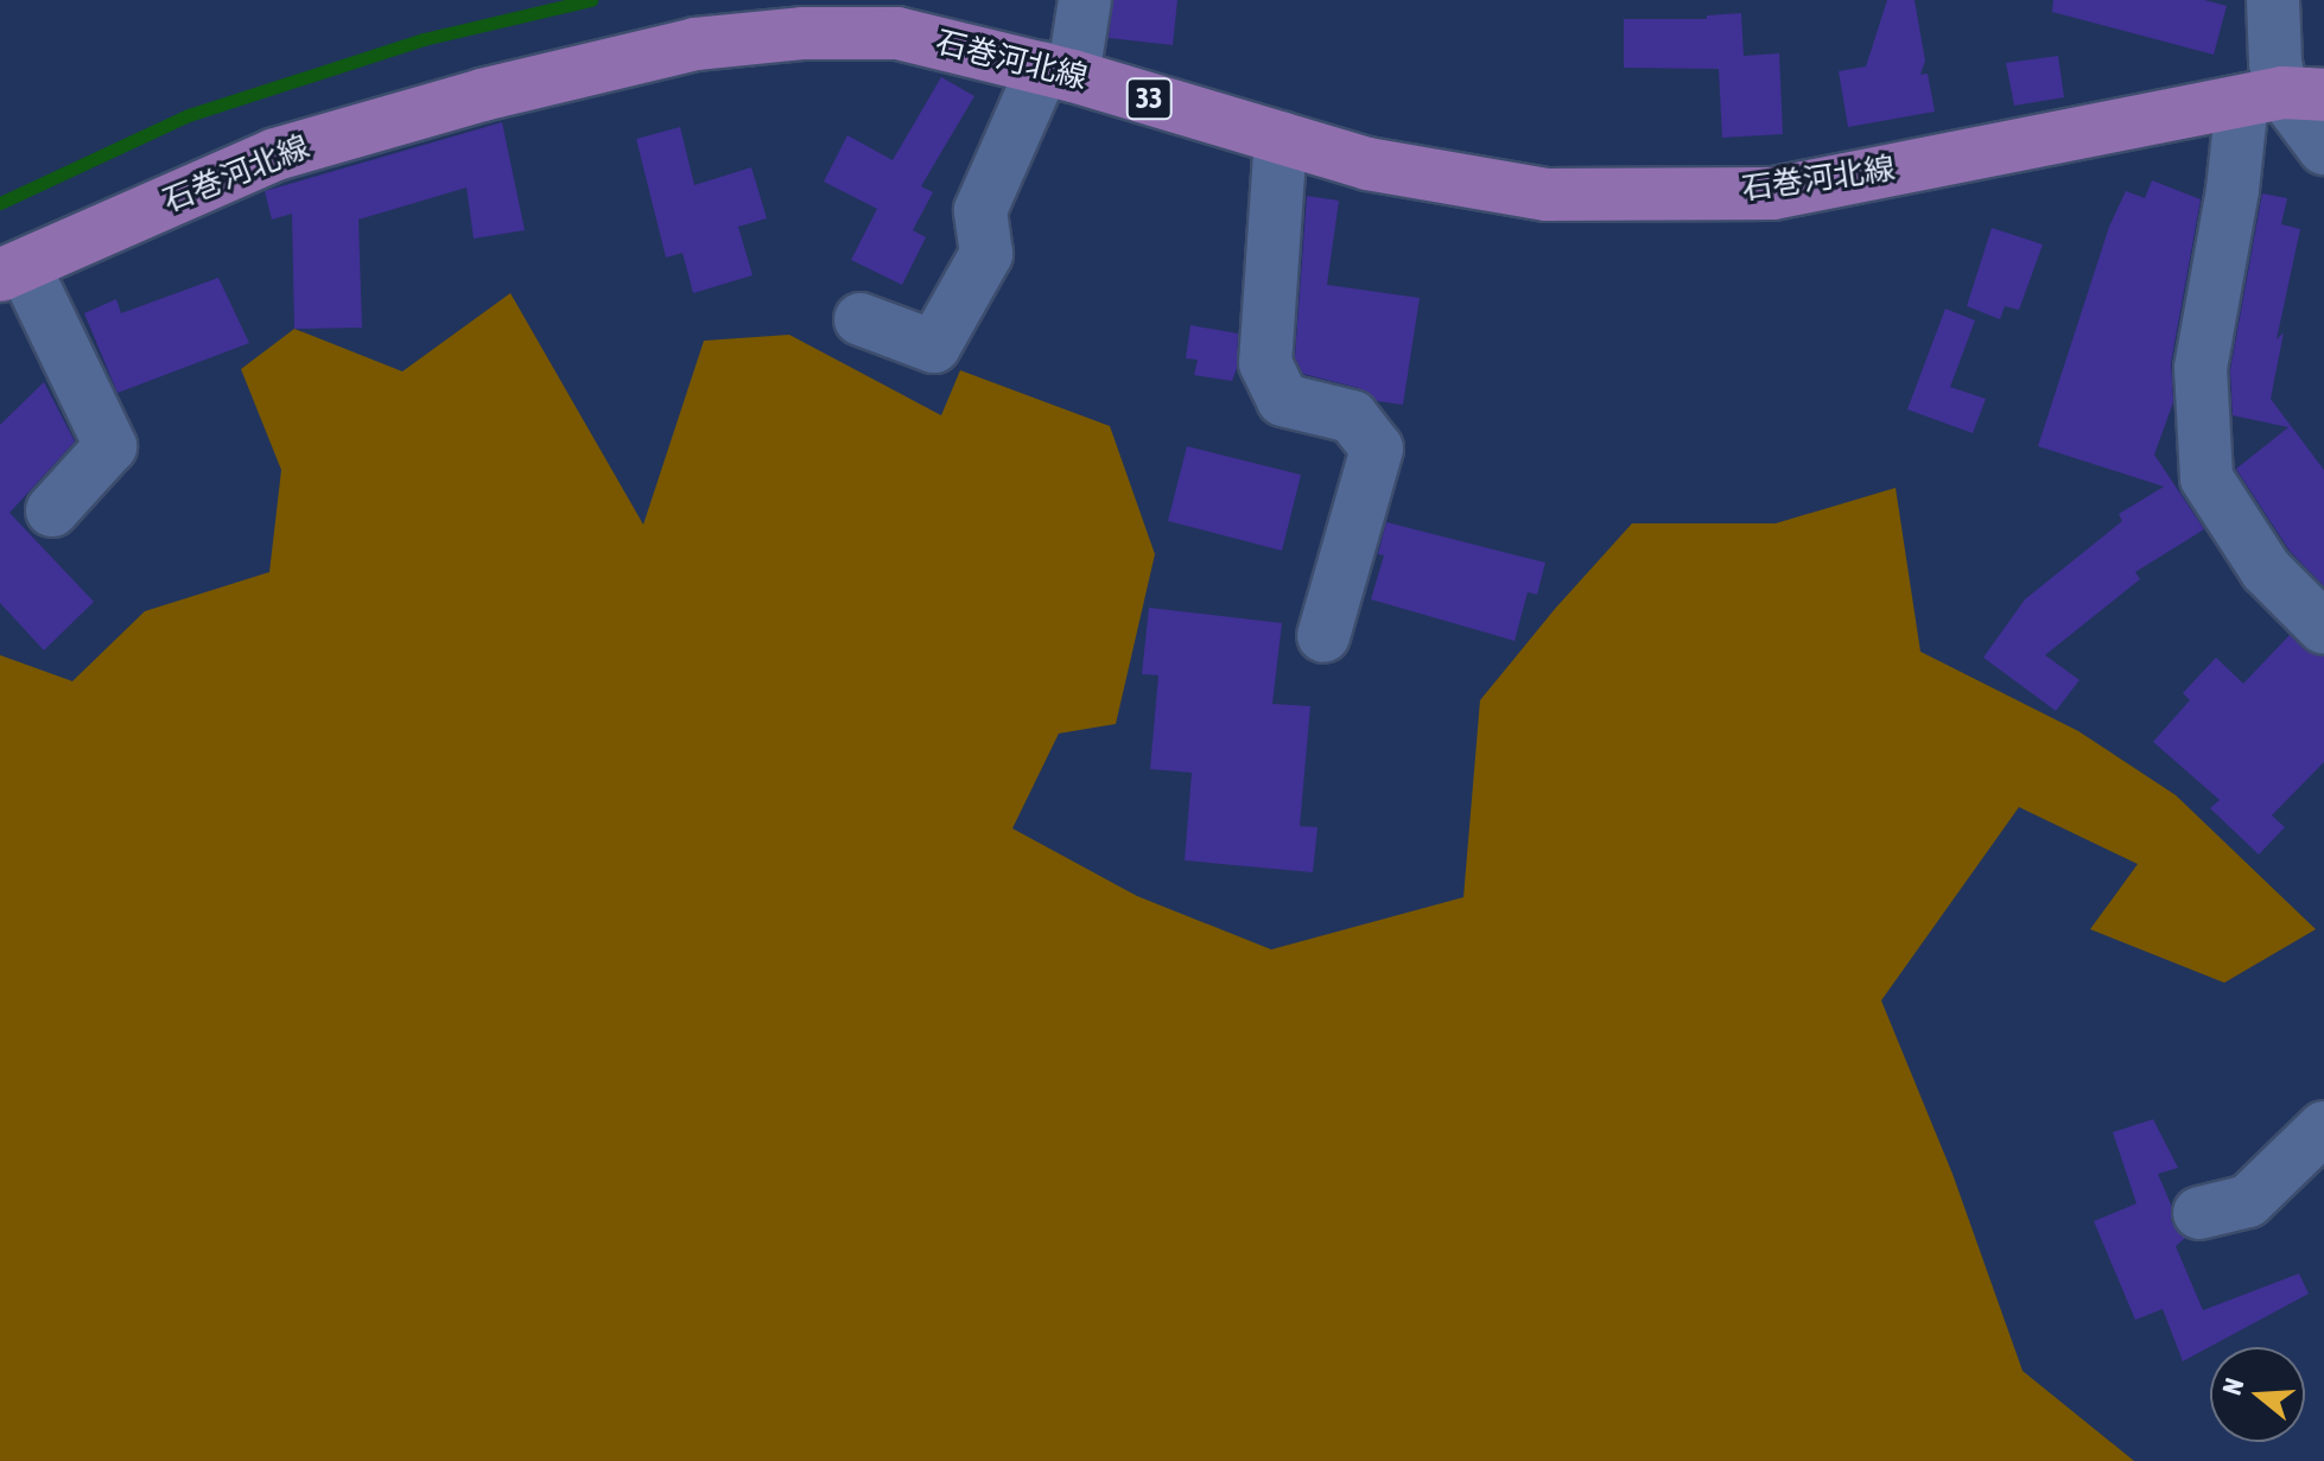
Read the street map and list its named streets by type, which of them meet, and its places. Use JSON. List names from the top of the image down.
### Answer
{
  "streets": {
    "main road": ["石巻河北線", "33"]
  },
  "north": "left"
}
